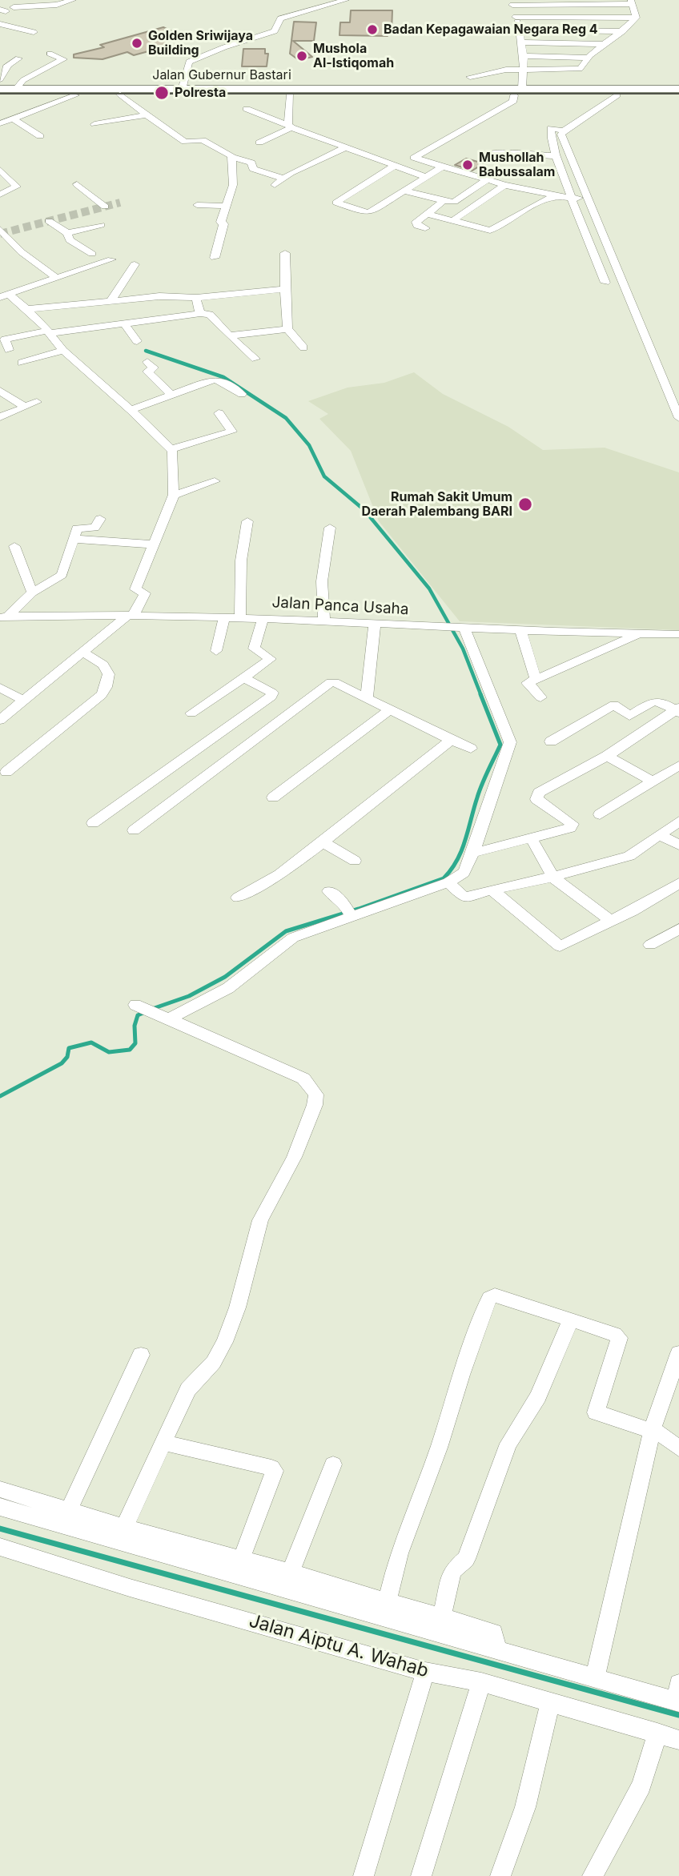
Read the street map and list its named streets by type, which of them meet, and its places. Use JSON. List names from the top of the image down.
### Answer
{
  "streets": {
    "highway": ["Jalan Gubernur Bastari"],
    "street": ["Jalan Panca Usaha", "Jalan Aiptu A. Wahab"]
  },
  "places": [
    "Badan Kepagawaian Negara Reg 4",
    "Golden Sriwijaya Building",
    "Mushola Al-Istiqomah",
    "Polresta",
    "Mushollah Babussalam",
    "Rumah Sakit Umum Daerah Palembang BARI"
  ]
}
